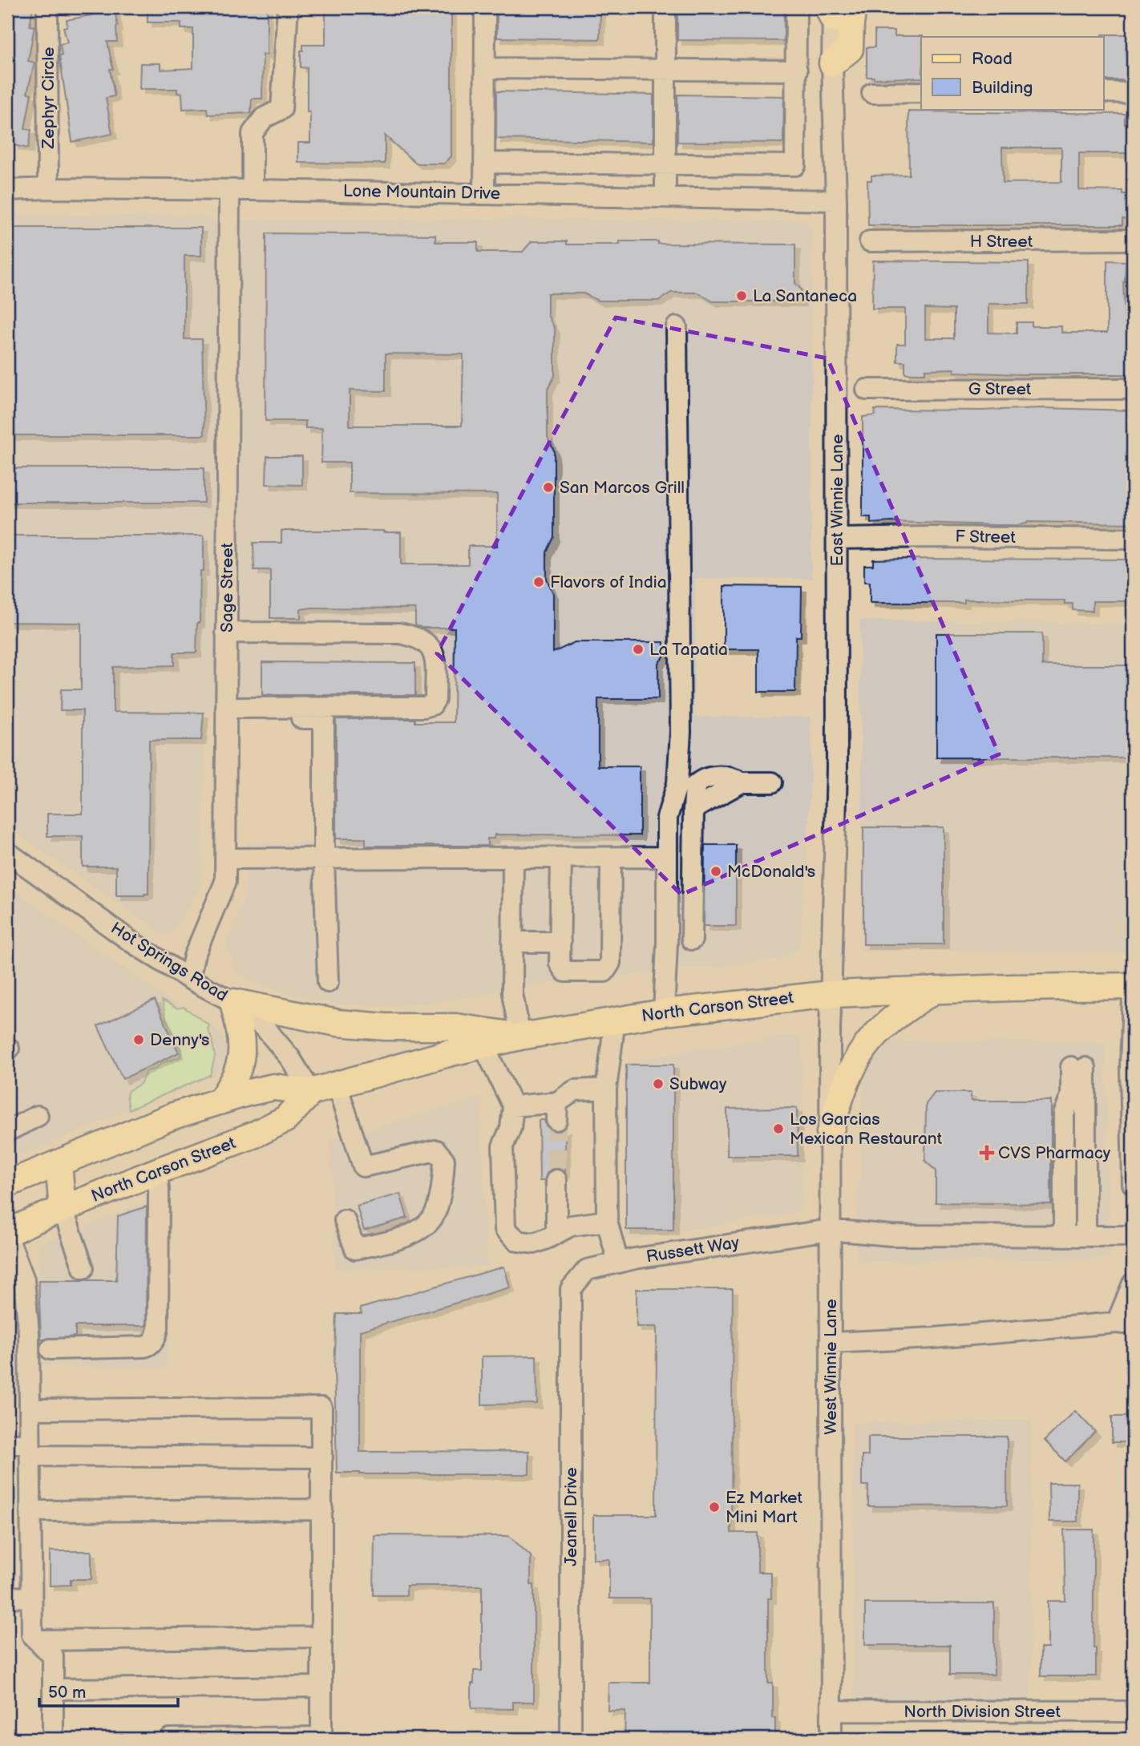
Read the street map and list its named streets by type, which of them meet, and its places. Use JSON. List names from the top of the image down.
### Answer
{
  "streets": {
    "main road": ["North Carson Street"],
    "street": [
      "Zephyr Circle",
      "Lone Mountain Drive",
      "H Street",
      "G Street",
      "East Winnie Lane",
      "F Street",
      "Sage Street",
      "Hot Springs Road",
      "Russett Way",
      "West Winnie Lane",
      "Jeanell Drive",
      "North Division Street"
    ]
  },
  "crossings": [
    ["Zephyr Circle", "Lone Mountain Drive"],
    ["Lone Mountain Drive", "East Winnie Lane"],
    ["Lone Mountain Drive", "Sage Street"],
    ["East Winnie Lane", "F Street"],
    ["East Winnie Lane", "North Carson Street"],
    ["East Winnie Lane", "West Winnie Lane"],
    ["Sage Street", "Hot Springs Road"],
    ["Hot Springs Road", "North Carson Street"],
    ["North Carson Street", "West Winnie Lane"],
    ["Russett Way", "West Winnie Lane"],
    ["Russett Way", "Jeanell Drive"],
    ["West Winnie Lane", "North Division Street"]
  ],
  "places": {
    "other": [
      "La Santaneca",
      "San Marcos Grill",
      "Flavors of India",
      "La Tapatia",
      "McDonald's",
      "Denny's",
      "Subway",
      "Los Garcias Mexican Restaurant",
      "Ez Market Mini Mart"
    ],
    "health": ["CVS Pharmacy"]
  },
  "legend": ["Road", "Building"],
  "scale_bar": "50 m"
}
